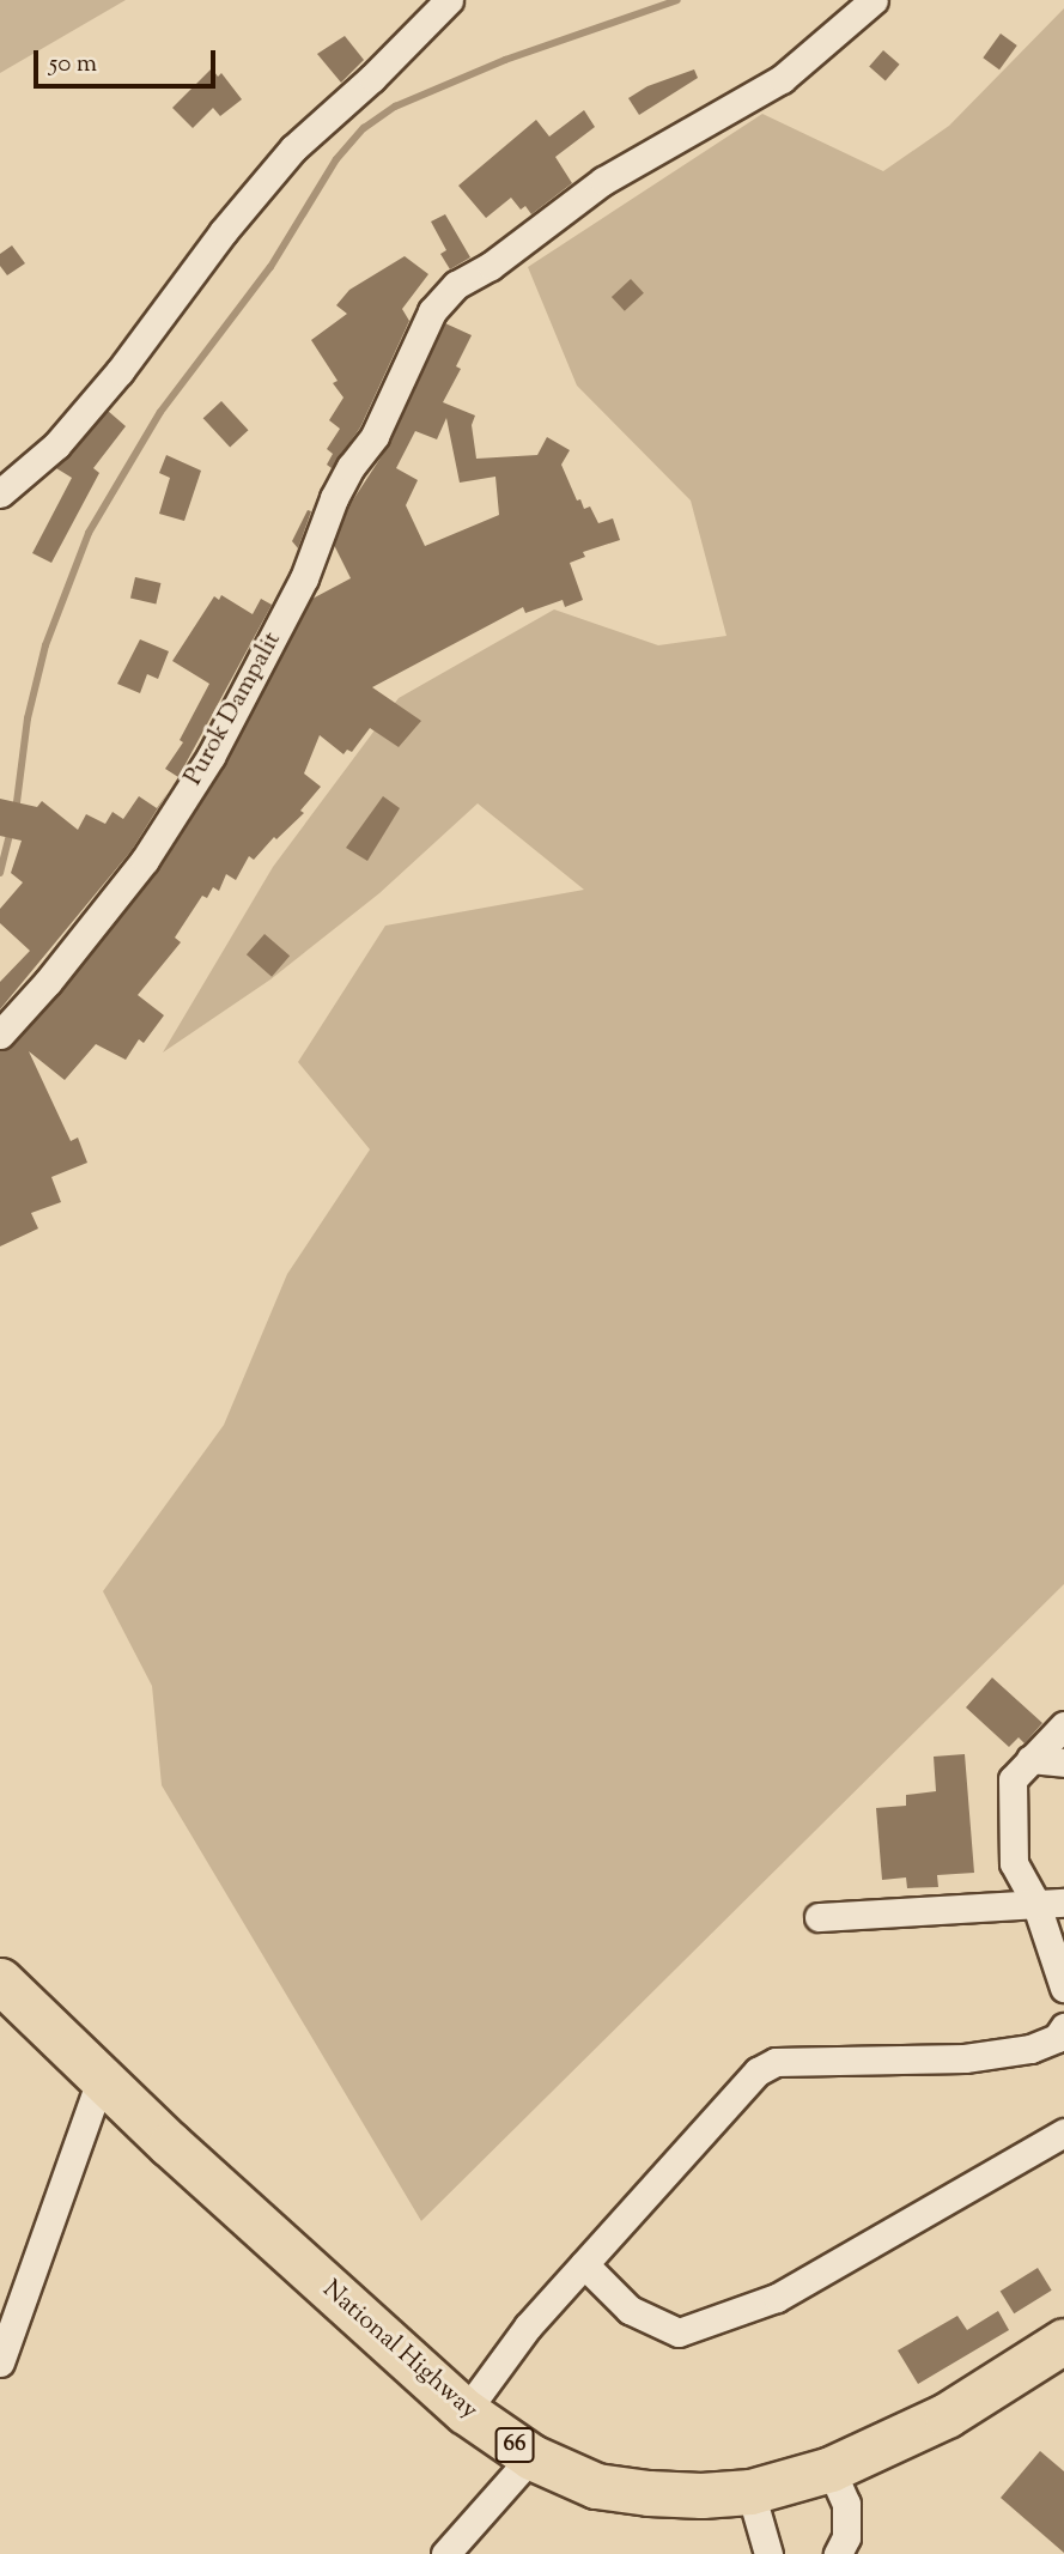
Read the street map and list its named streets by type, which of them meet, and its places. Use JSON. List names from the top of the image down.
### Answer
{
  "streets": {
    "main road": ["National Highway", "66"],
    "street": ["Purok Dampalit"]
  },
  "scale_bar": "50 m"
}
